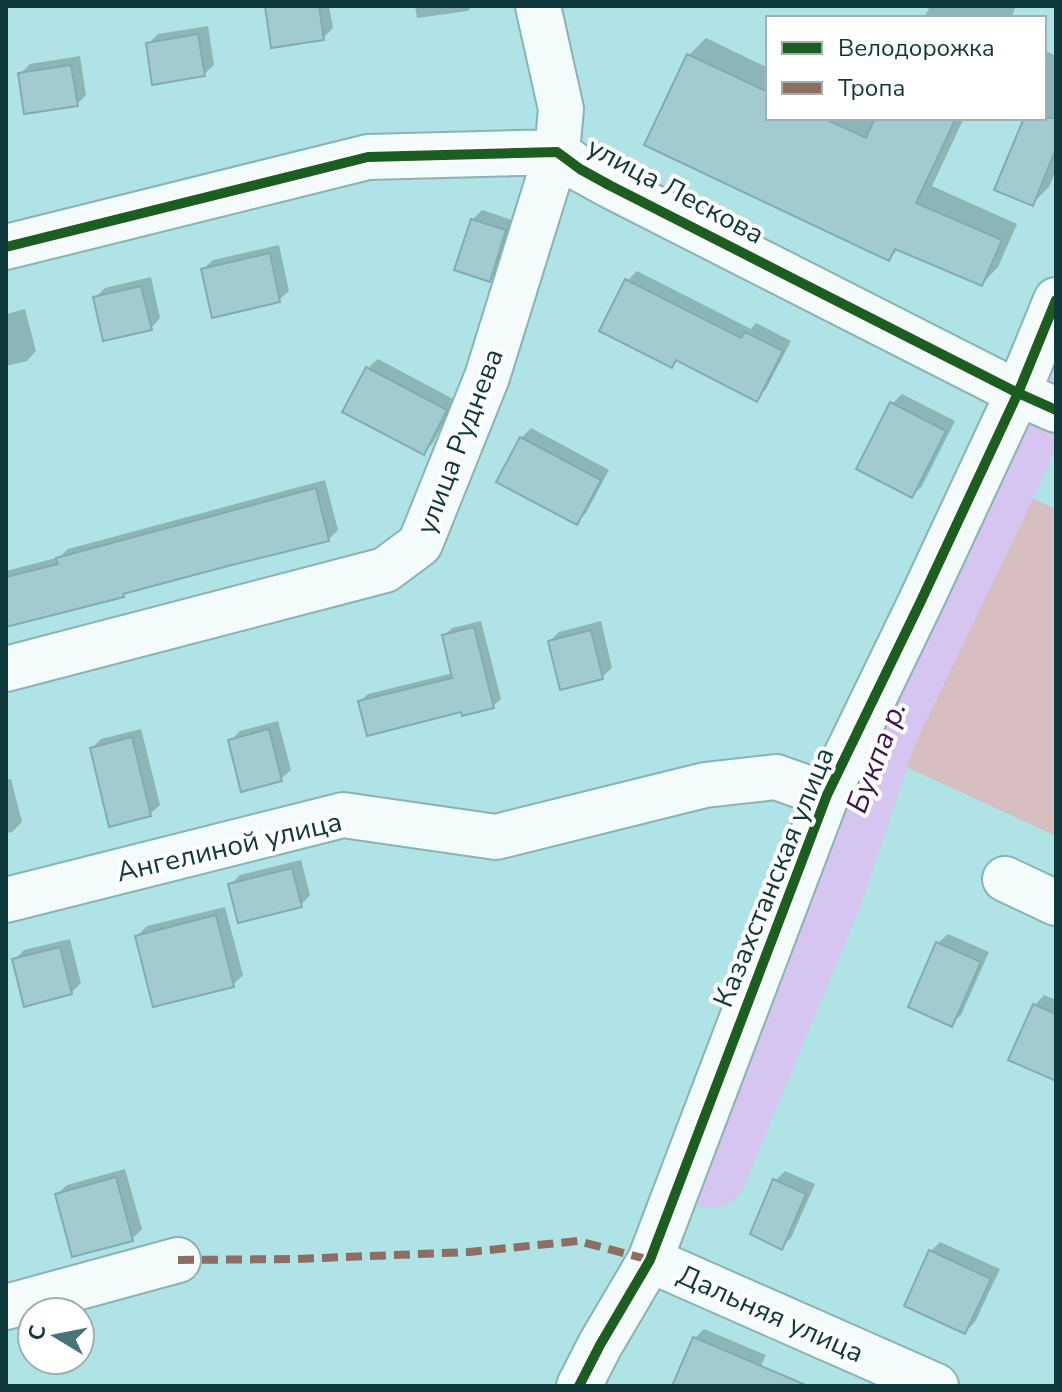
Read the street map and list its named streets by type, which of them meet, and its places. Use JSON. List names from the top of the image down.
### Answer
{
  "streets": {
    "street": [
      "улица Лескова",
      "улица Руднева",
      "Ангелиной улица",
      "Казахстанская улица",
      "Дальняя улица"
    ]
  },
  "crossings": [
    ["улица Лескова", "улица Руднева"],
    ["улица Лескова", "Казахстанская улица"],
    ["Ангелиной улица", "Казахстанская улица"],
    ["Казахстанская улица", "Дальняя улица"]
  ],
  "water": ["Букпа р."],
  "legend": ["Велодорожка", "Тропа"],
  "north": "left"
}
